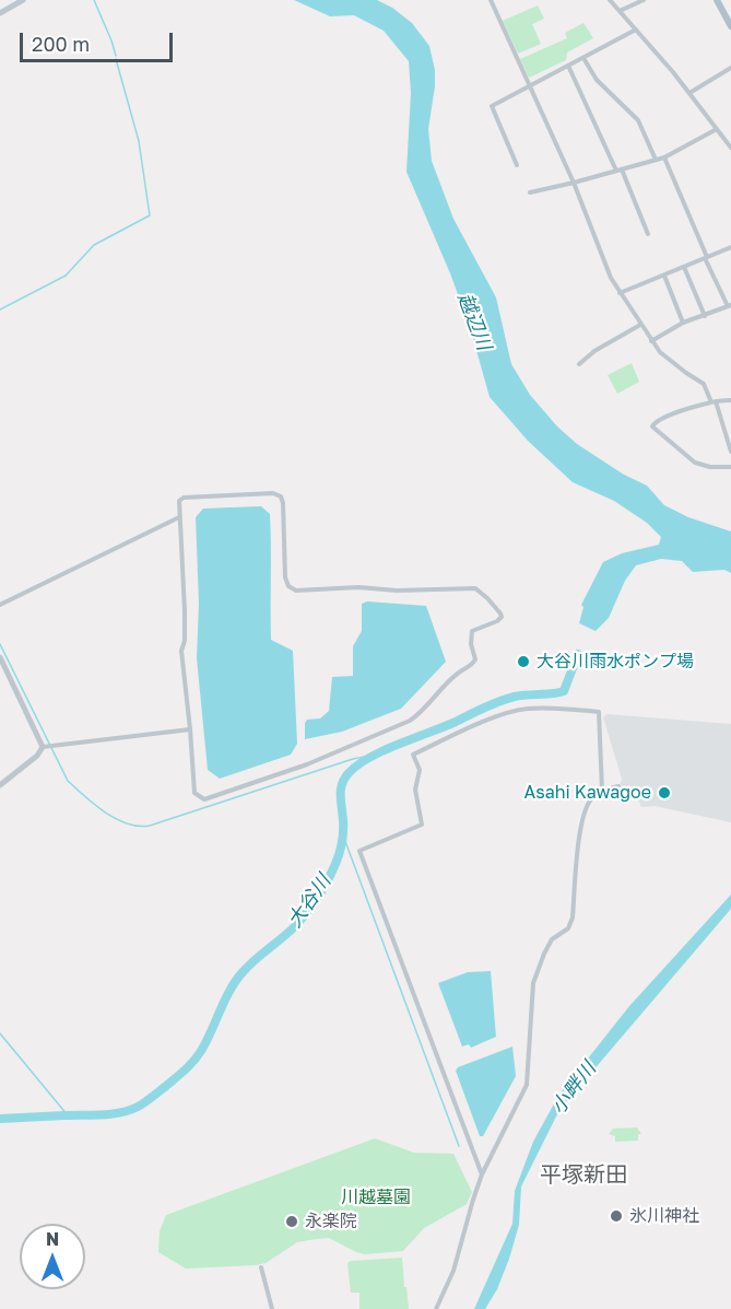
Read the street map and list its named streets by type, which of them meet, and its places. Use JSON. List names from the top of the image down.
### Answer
{
  "districts": ["平塚新田"],
  "water": ["越辺川", "大谷川", "小畔川"],
  "parks": ["川越墓園"],
  "places": [
    "大谷川雨水ポンプ場",
    "Asahi Kawagoe",
    "氷川神社",
    "永楽院"
  ],
  "scale_bar": "200 m",
  "north": "top"
}
